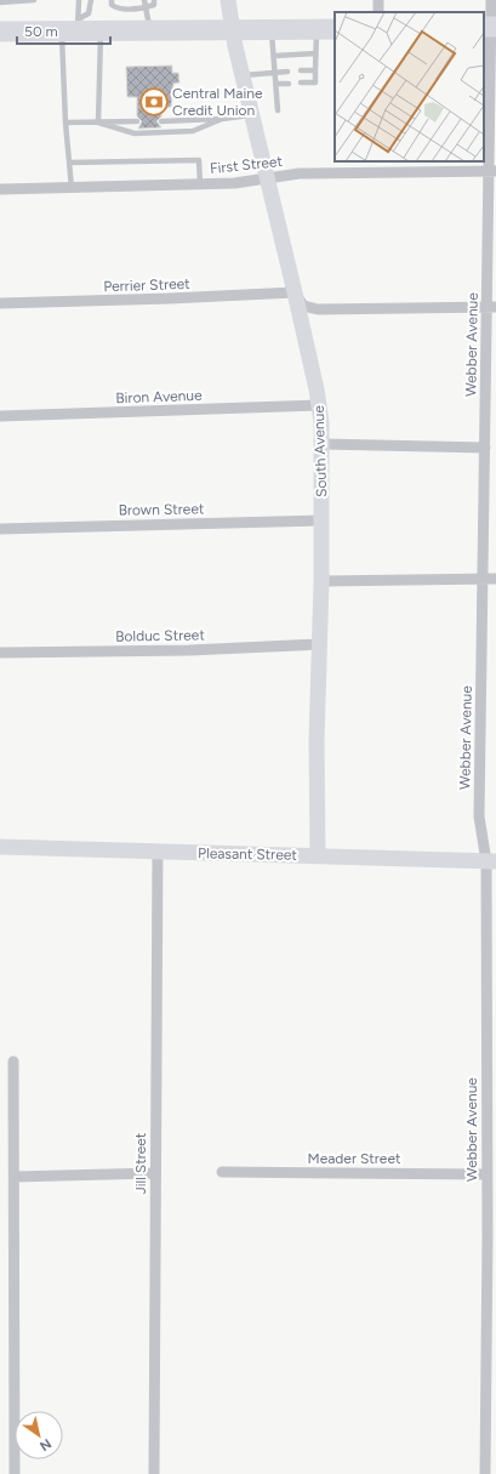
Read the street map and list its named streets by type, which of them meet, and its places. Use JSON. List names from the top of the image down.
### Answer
{
  "streets": {
    "street": [
      "First Street",
      "Perrier Street",
      "Webber Avenue",
      "Biron Avenue",
      "South Avenue",
      "Brown Street",
      "Bolduc Street",
      "Pleasant Street",
      "Meader Street",
      "Jill Street"
    ]
  },
  "crossings": [
    ["First Street", "Webber Avenue"],
    ["First Street", "South Avenue"],
    ["Perrier Street", "South Avenue"],
    ["Webber Avenue", "Pleasant Street"],
    ["Webber Avenue", "Meader Street"],
    ["Biron Avenue", "South Avenue"],
    ["South Avenue", "Brown Street"],
    ["South Avenue", "Bolduc Street"],
    ["South Avenue", "Pleasant Street"],
    ["Pleasant Street", "Jill Street"]
  ],
  "places": {
    "bank": ["Central Maine Credit Union"]
  },
  "scale_bar": "50 m",
  "north": "bottom right"
}
